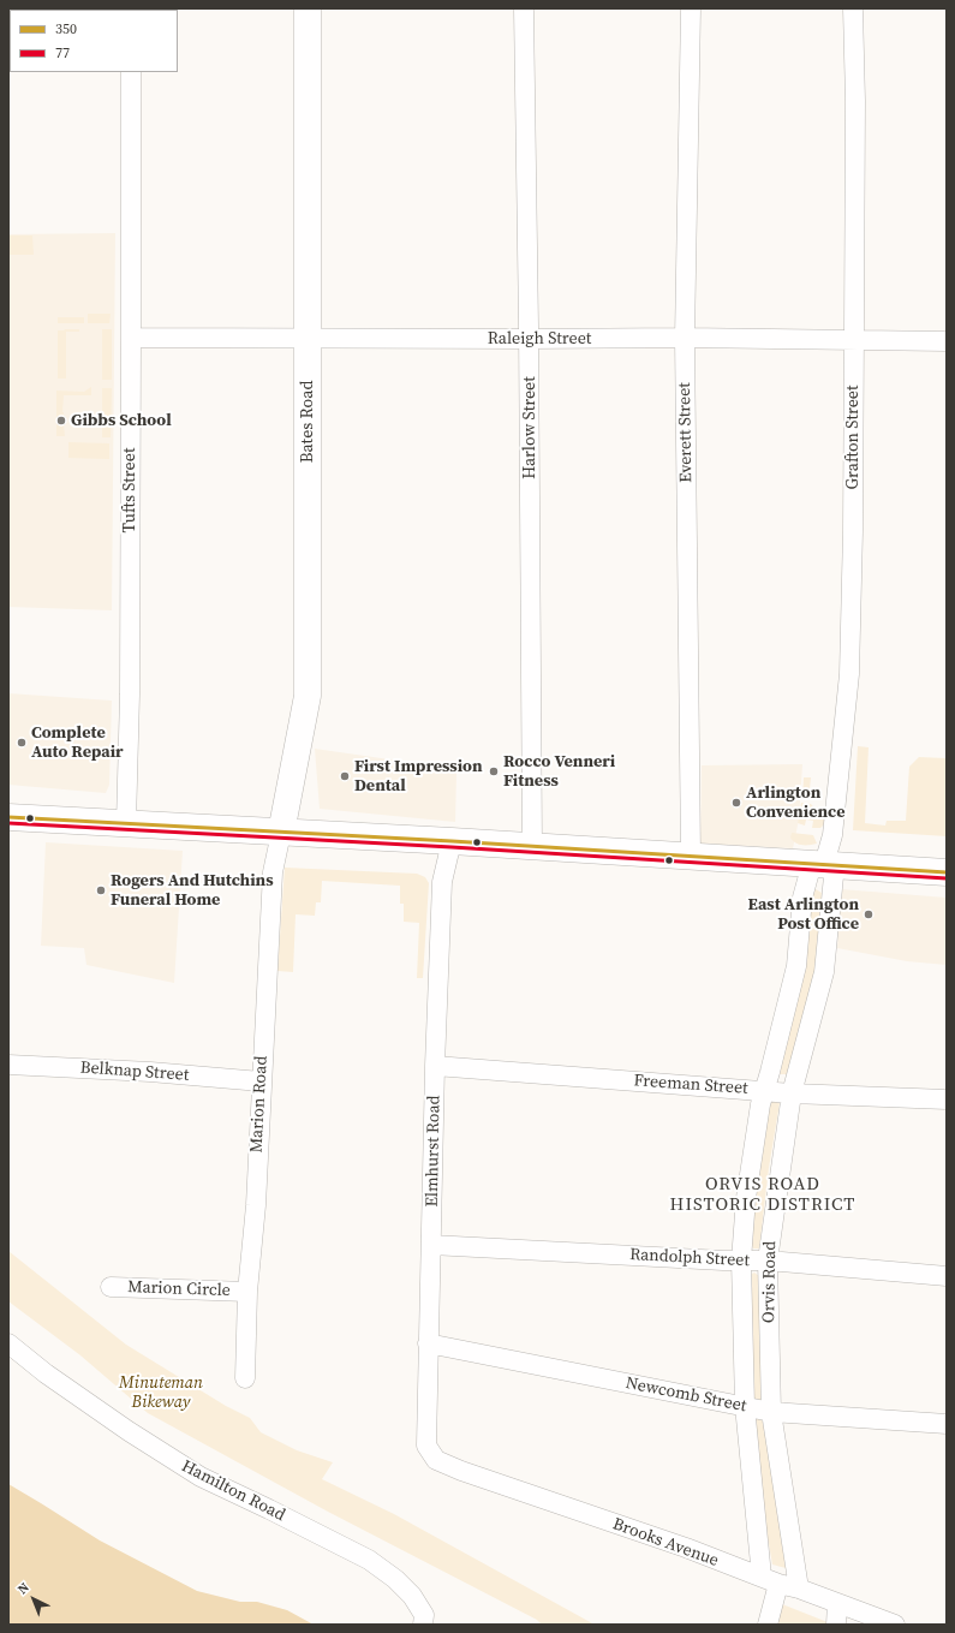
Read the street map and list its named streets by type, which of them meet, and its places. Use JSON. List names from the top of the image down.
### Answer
{
  "streets": {
    "main road": ["Bates Road"],
    "street": [
      "Raleigh Street",
      "Harlow Street",
      "Everett Street",
      "Grafton Street",
      "Tufts Street",
      "Belknap Street",
      "Freeman Street",
      "Marion Road",
      "Elmhurst Road",
      "Randolph Street",
      "Orvis Road",
      "Marion Circle",
      "Newcomb Street",
      "Hamilton Road",
      "Brooks Avenue"
    ]
  },
  "crossings": [
    ["Raleigh Street", "Bates Road"],
    ["Raleigh Street", "Harlow Street"],
    ["Raleigh Street", "Everett Street"],
    ["Raleigh Street", "Grafton Street"],
    ["Raleigh Street", "Tufts Street"],
    ["Bates Road", "Marion Road"],
    ["Grafton Street", "Orvis Road"],
    ["Belknap Street", "Marion Road"],
    ["Freeman Street", "Elmhurst Road"],
    ["Freeman Street", "Orvis Road"],
    ["Marion Road", "Marion Circle"],
    ["Elmhurst Road", "Randolph Street"],
    ["Elmhurst Road", "Newcomb Street"],
    ["Elmhurst Road", "Brooks Avenue"],
    ["Randolph Street", "Orvis Road"],
    ["Orvis Road", "Newcomb Street"],
    ["Orvis Road", "Brooks Avenue"]
  ],
  "districts": ["ORVIS ROAD HISTORIC DISTRICT"],
  "parks": ["Minuteman Bikeway"],
  "places": [
    "Gibbs School",
    "Complete Auto Repair",
    "Rocco Venneri Fitness",
    "First Impression Dental",
    "Arlington Convenience",
    "Rogers And Hutchins Funeral Home",
    "East Arlington Post Office"
  ],
  "lines": ["transit line 350", "transit line 77"],
  "legend": ["350", "77"],
  "north": "top left"
}
